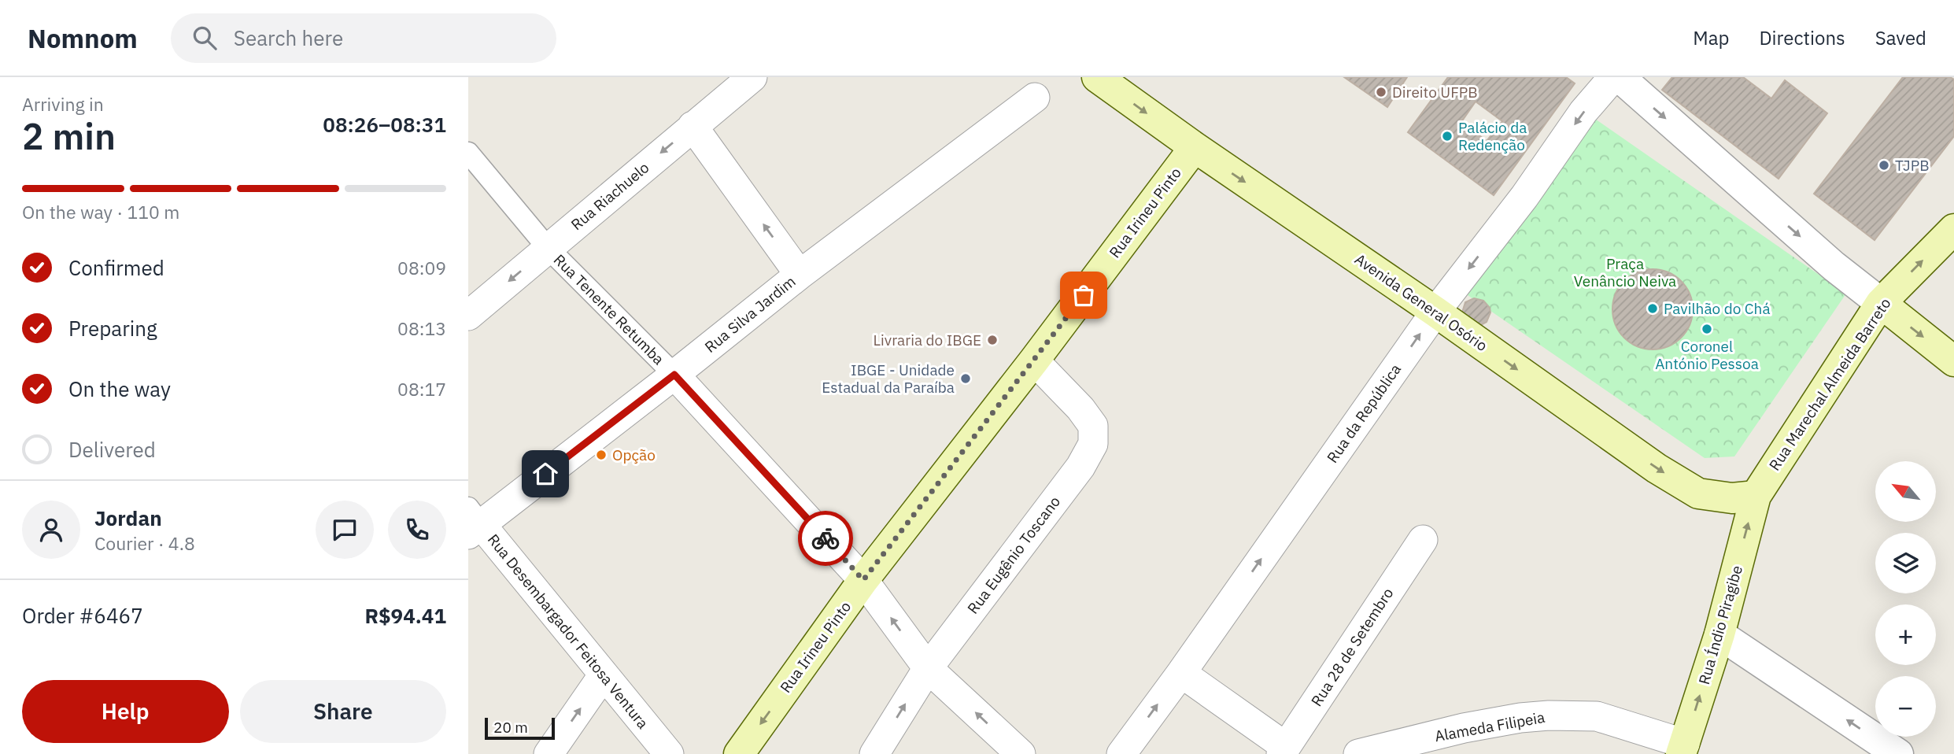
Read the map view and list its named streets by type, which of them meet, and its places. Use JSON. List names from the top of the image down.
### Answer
{
  "streets": {
    "main road": [
      "Rua Irineu Pinto",
      "Avenida General Osório",
      "Rua Marechal Almeida Barreto",
      "Rua Índio Piragibe"
    ],
    "street": [
      "Rua Riachuelo",
      "Rua Tenente Retumba",
      "Rua Silva Jardim",
      "Rua da República",
      "Rua Eugênio Toscano",
      "Rua Desembargador Feitosa Ventura",
      "Rua 28 de Setembro",
      "Alameda Filipeia"
    ]
  },
  "crossings": [
    ["Rua Riachuelo", "Rua Tenente Retumba"],
    ["Rua Irineu Pinto", "Avenida General Osório"],
    ["Rua Irineu Pinto", "Rua Tenente Retumba"],
    ["Rua Irineu Pinto", "Rua Eugênio Toscano"],
    ["Avenida General Osório", "Rua Marechal Almeida Barreto"],
    ["Avenida General Osório", "Rua da República"],
    ["Avenida General Osório", "Rua Índio Piragibe"],
    ["Rua Tenente Retumba", "Rua Silva Jardim"],
    ["Rua Tenente Retumba", "Rua Eugênio Toscano"],
    ["Rua Silva Jardim", "Rua Desembargador Feitosa Ventura"],
    ["Rua Marechal Almeida Barreto", "Rua Índio Piragibe"],
    ["Rua Índio Piragibe", "Alameda Filipeia"]
  ],
  "one_way": ["Rua Riachuelo", "Avenida General Osório", "Rua Índio Piragibe"],
  "parks": ["Praça Venâncio Neiva"],
  "places": [
    "Direito UFPB",
    "Palácio da Redenção",
    "TJPB",
    "Pavilhão do Chá",
    "Coronel António Pessoa",
    "Livraria do IBGE",
    "IBGE - Unidade Estadual da Paraíba",
    "Opção"
  ],
  "scale_bar": "20 m",
  "north": "top left",
  "page": {
    "header": "Nomnom",
    "search": "Search here",
    "nav": ["Map", "Directions", "Saved"],
    "heading": ["2 min", "Arriving in", "08:26–08:31"],
    "panel": [
      "Jordan",
      "Courier · 4.8",
      "Order #6467",
      "R$94.41"
    ],
    "bar": "On the way · 110 m",
    "list": [
      ["Confirmed", "08:09"],
      ["Preparing", "08:13"],
      ["On the way", "08:17"],
      "Delivered"
    ],
    "map_buttons": ["+", "−"],
    "buttons": ["Help", "Share"],
    "scale": "20 m"
  }
}
